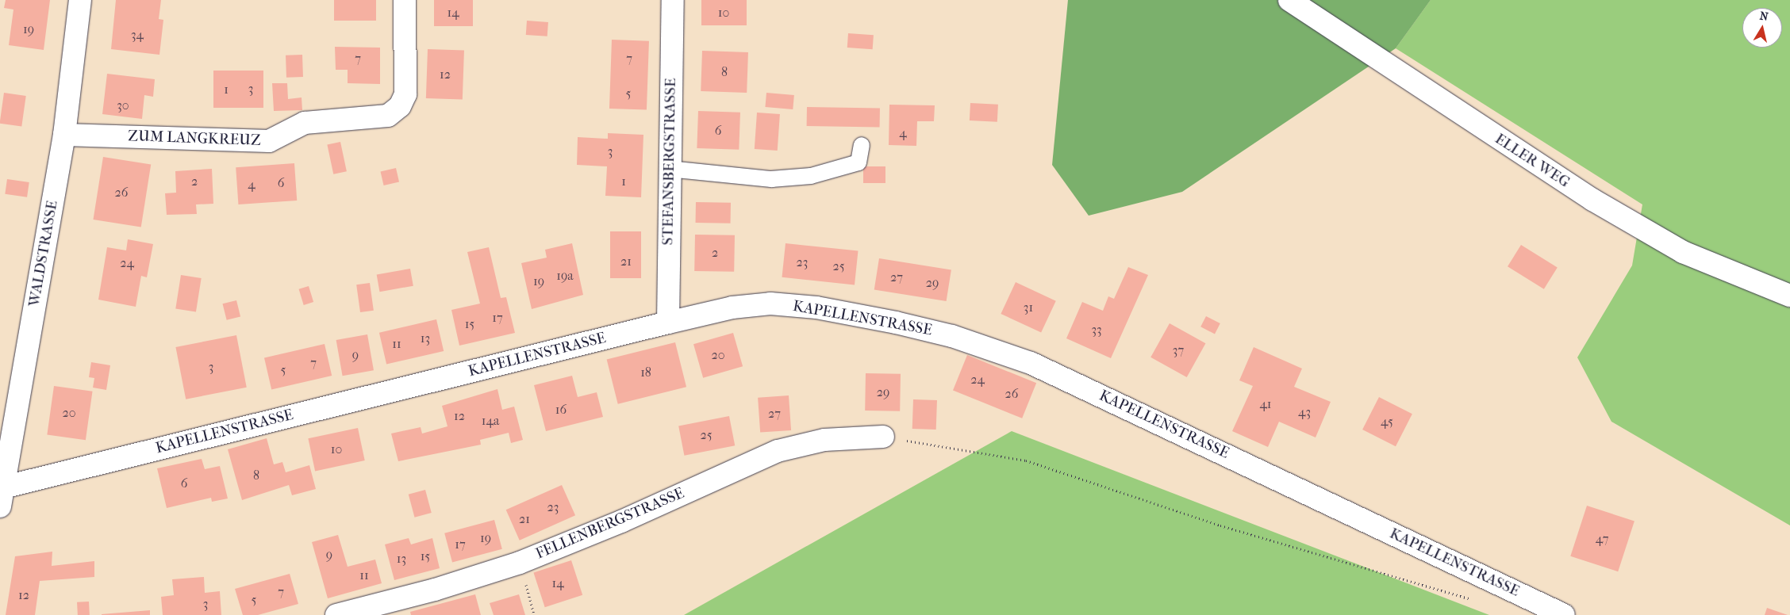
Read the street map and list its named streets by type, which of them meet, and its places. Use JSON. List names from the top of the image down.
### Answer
{
  "streets": {
    "street": [
      "ZUM LANGKREUZ",
      "ELLER WEG",
      "STEFANSBERGSTRASSE",
      "WALDSTRASSE",
      "KAPELLENSTRASSE",
      "FELLENBERGSTRASSE"
    ]
  },
  "crossings": [
    ["ZUM LANGKREUZ", "WALDSTRASSE"],
    ["STEFANSBERGSTRASSE", "KAPELLENSTRASSE"],
    ["WALDSTRASSE", "KAPELLENSTRASSE"]
  ],
  "house_numbers": [
    "14",
    "10",
    "19",
    "34",
    "7",
    "7",
    "8",
    "12",
    "3",
    "1",
    "5",
    "30",
    "6",
    "4",
    "3",
    "2",
    "1",
    "6",
    "4",
    "26",
    "2",
    "21",
    "23",
    "24",
    "25",
    "19a",
    "27",
    "19",
    "29",
    "31",
    "17",
    "15",
    "33",
    "13",
    "11",
    "37",
    "9",
    "20",
    "7",
    "3",
    "5",
    "18",
    "24",
    "29",
    "26",
    "41",
    "16",
    "43",
    "20",
    "27",
    "12",
    "14a",
    "45",
    "25",
    "10",
    "8",
    "6",
    "23",
    "21",
    "19",
    "47",
    "17",
    "9",
    "15",
    "13",
    "11",
    "14",
    "7",
    "12",
    "5",
    "3"
  ],
  "north": "top"
}
